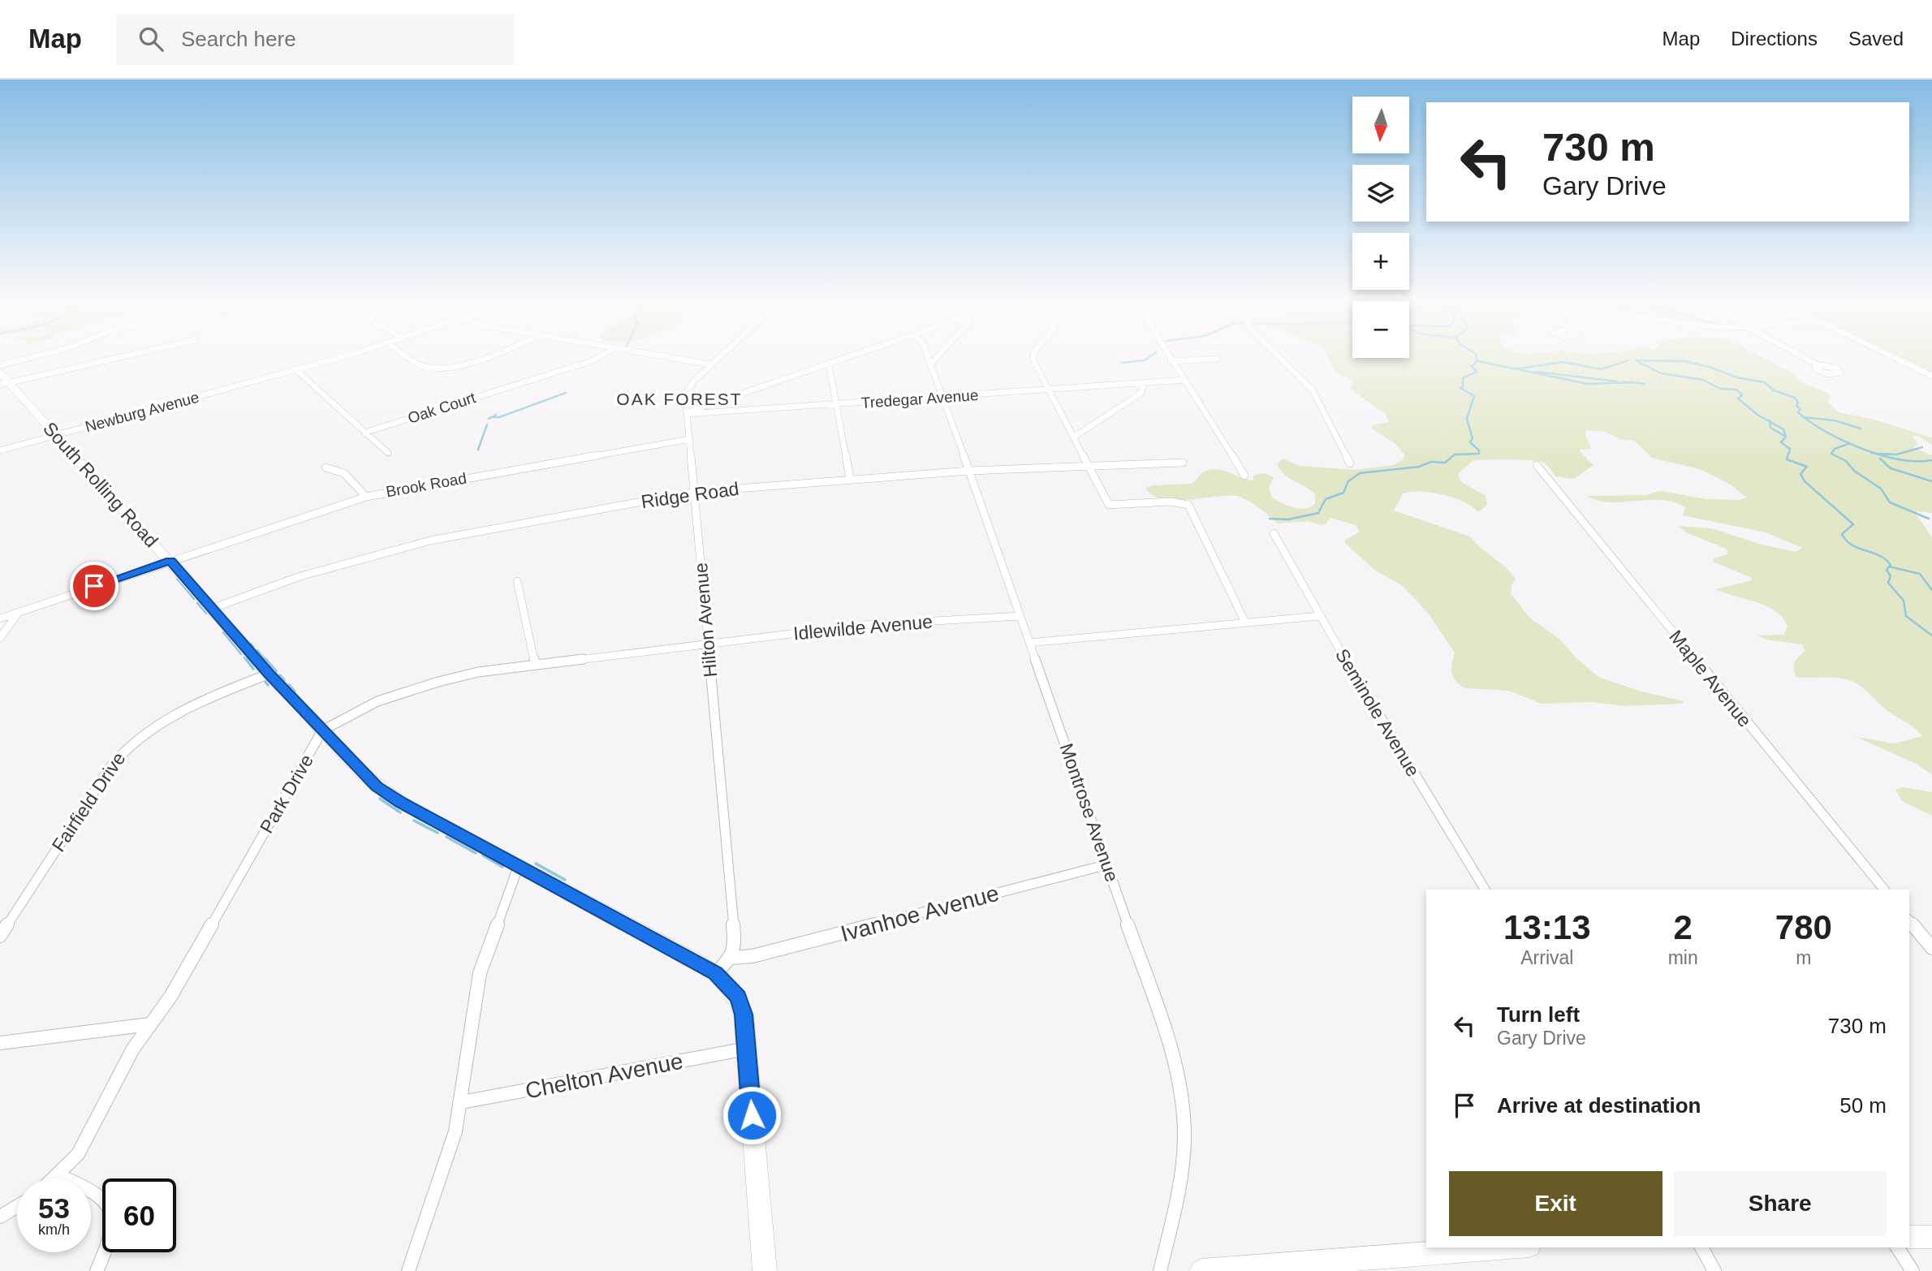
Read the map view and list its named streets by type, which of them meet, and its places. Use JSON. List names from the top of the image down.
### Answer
{
  "streets": {
    "main road": ["South Rolling Road"],
    "street": [
      "Tredegar Avenue",
      "Oak Court",
      "Newburg Avenue",
      "Brook Road",
      "Ridge Road",
      "Hilton Avenue",
      "Idlewilde Avenue",
      "Maple Avenue",
      "Seminole Avenue",
      "Park Drive",
      "Fairfield Drive",
      "Montrose Avenue",
      "Ivanhoe Avenue",
      "Chelton Avenue"
    ]
  },
  "crossings": [
    ["Tredegar Avenue", "Hilton Avenue"],
    ["Tredegar Avenue", "Montrose Avenue"],
    ["Newburg Avenue", "South Rolling Road"],
    ["South Rolling Road", "Brook Road"],
    ["South Rolling Road", "Ridge Road"],
    ["South Rolling Road", "Park Drive"],
    ["South Rolling Road", "Fairfield Drive"],
    ["South Rolling Road", "Chelton Avenue"],
    ["Brook Road", "Hilton Avenue"],
    ["Ridge Road", "Hilton Avenue"],
    ["Ridge Road", "Montrose Avenue"],
    ["Hilton Avenue", "Idlewilde Avenue"],
    ["Hilton Avenue", "Ivanhoe Avenue"],
    ["Idlewilde Avenue", "Montrose Avenue"],
    ["Montrose Avenue", "Ivanhoe Avenue"]
  ],
  "districts": ["OAK FOREST"],
  "north": "bottom",
  "page": {
    "header": "Map",
    "search": "Search here",
    "nav": ["Map", "Directions", "Saved"],
    "map_buttons": ["+", "−"],
    "turn": ["730 m", "Gary Drive"],
    "eta": [
      "13:13",
      "Arrival",
      "2",
      "min",
      "780",
      "m"
    ],
    "list": [
      {
        "name": "Turn left",
        "note": "Gary Drive",
        "value": "730 m"
      },
      {
        "name": "Arrive at destination",
        "value": "50 m"
      }
    ],
    "buttons": ["Exit", "Share"],
    "speed": "53 km/h",
    "limit": "60"
  }
}
